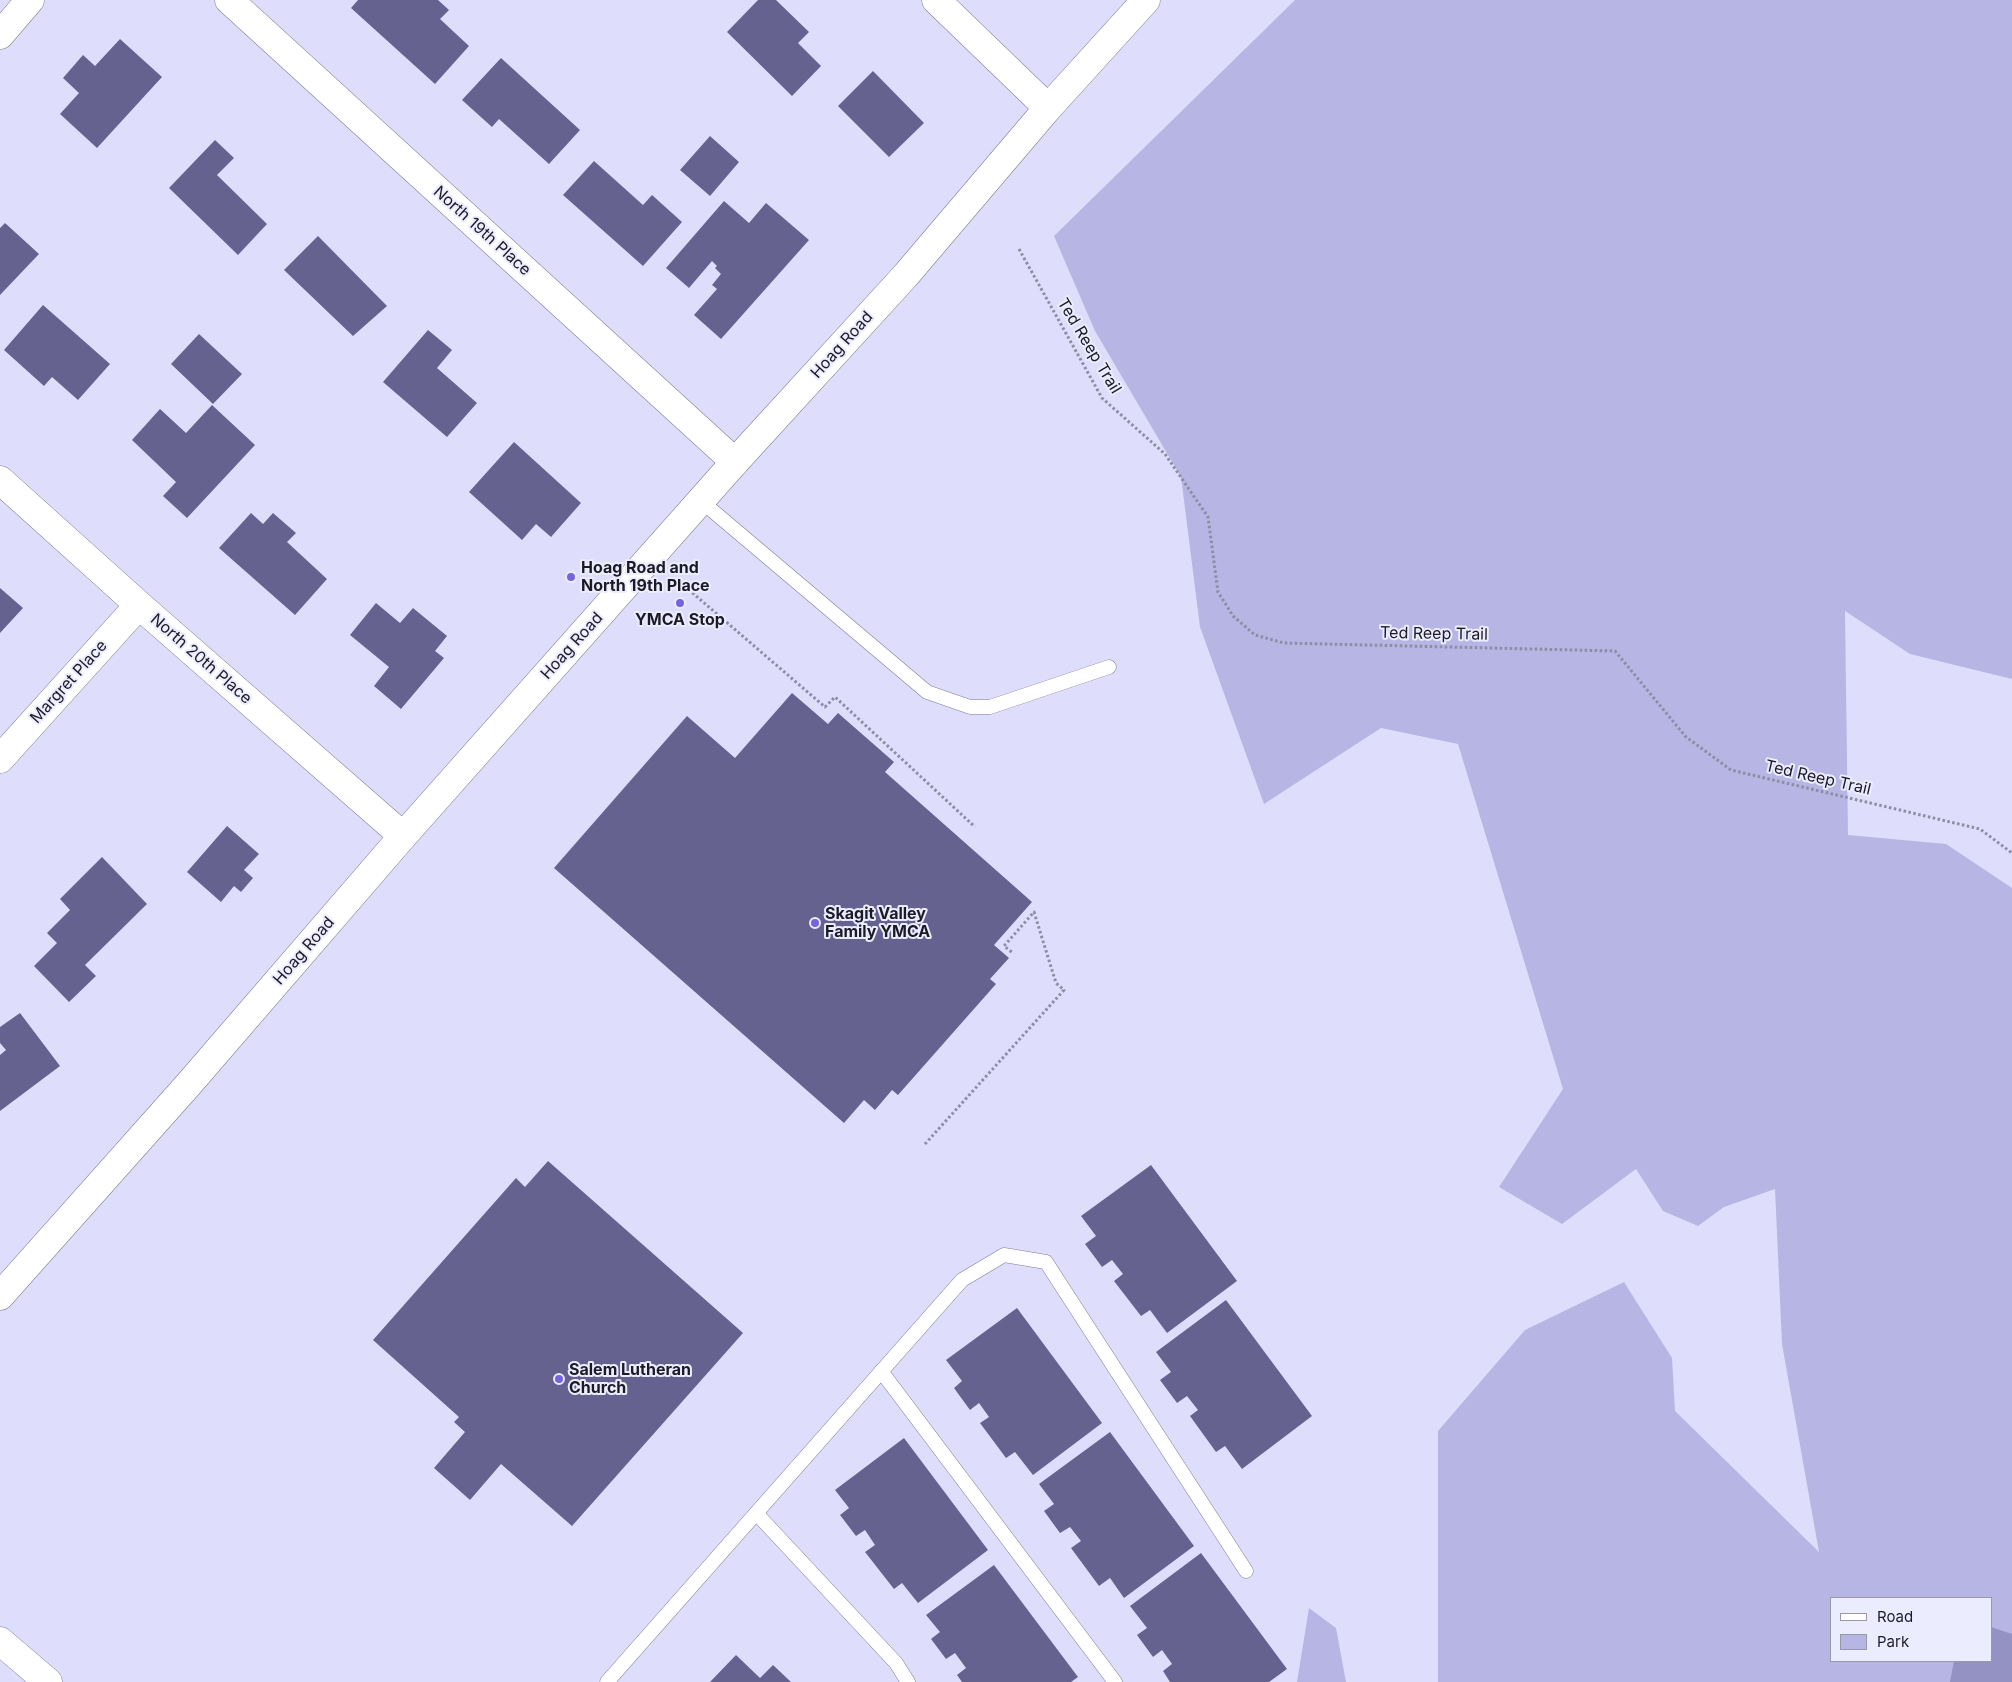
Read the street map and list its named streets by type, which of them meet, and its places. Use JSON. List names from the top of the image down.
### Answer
{
  "streets": {
    "street": [
      "North 19th Place",
      "Hoag Road",
      "North 20th Place",
      "Margret Place"
    ],
    "path": ["Ted Reep Trail"]
  },
  "crossings": [
    ["North 19th Place", "Hoag Road"],
    ["Hoag Road", "North 20th Place"],
    ["North 20th Place", "Margret Place"]
  ],
  "places": [
    "Hoag Road and North 19th Place",
    "YMCA Stop",
    "Skagit Valley Family YMCA",
    "Salem Lutheran Church"
  ],
  "legend": ["Road", "Park"]
}
